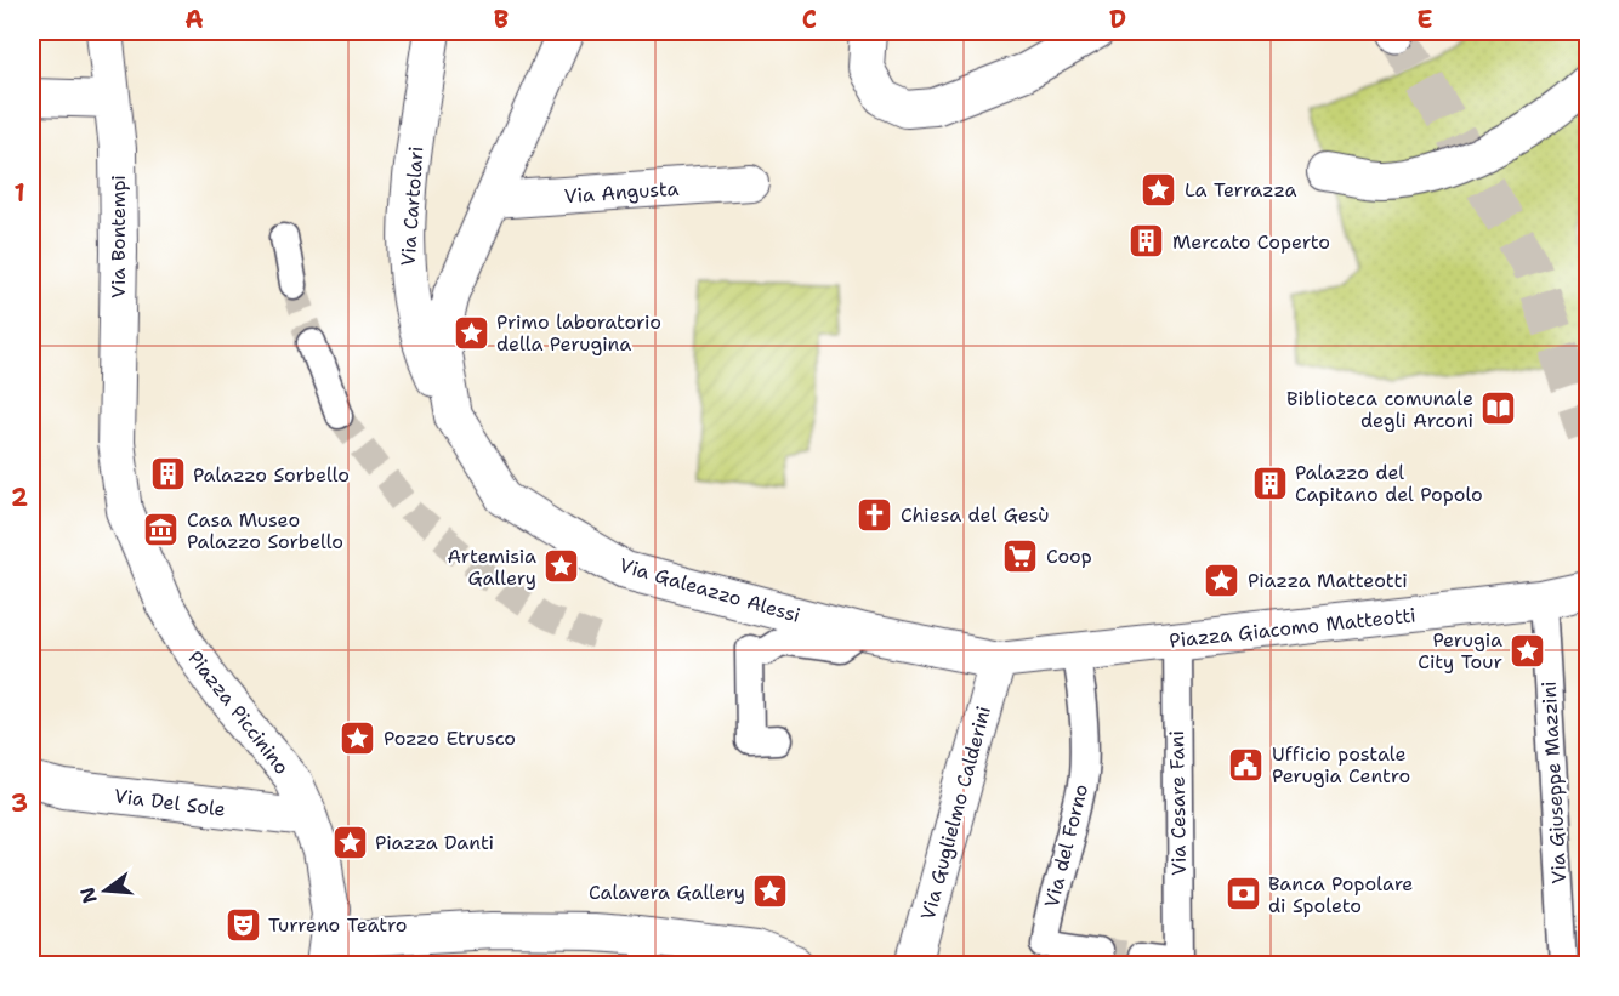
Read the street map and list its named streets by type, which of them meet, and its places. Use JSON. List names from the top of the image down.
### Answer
{
  "streets": {
    "street": [
      "Via Angusta",
      "Via Cartolari",
      "Via Bontempi",
      "Via Galeazzo Alessi",
      "Piazza Giacomo Matteotti",
      "Piazza Piccinino",
      "Via Giuseppe Mazzini",
      "Via Del Sole",
      "Via Cesare Fani",
      "Via Guglielmo Calderini",
      "Via del Forno"
    ]
  },
  "crossings": [
    ["Via Angusta", "Via Galeazzo Alessi"],
    ["Via Cartolari", "Via Galeazzo Alessi"],
    ["Via Bontempi", "Piazza Piccinino"],
    ["Via Galeazzo Alessi", "Piazza Giacomo Matteotti"],
    ["Via Galeazzo Alessi", "Via Guglielmo Calderini"],
    ["Piazza Giacomo Matteotti", "Via Giuseppe Mazzini"],
    ["Piazza Giacomo Matteotti", "Via Cesare Fani"],
    ["Piazza Giacomo Matteotti", "Via Guglielmo Calderini"],
    ["Piazza Giacomo Matteotti", "Via del Forno"],
    ["Piazza Piccinino", "Via Del Sole"]
  ],
  "places": {
    "place": [
      "La Terrazza",
      "Primo laboratorio della Perugina",
      "Artemisia Gallery",
      "Piazza Matteotti",
      "Perugia City Tour",
      "Pozzo Etrusco",
      "Piazza Danti",
      "Calavera Gallery"
    ],
    "building": ["Mercato Coperto", "Palazzo Sorbello", "Palazzo del Capitano del Popolo"],
    "library": ["Biblioteca comunale degli Arconi"],
    "church": ["Chiesa del Gesù"],
    "museum": ["Casa Museo Palazzo Sorbello"],
    "supermarket": ["Coop"],
    "public building": ["Ufficio postale Perugia Centro"],
    "bank": ["Banca Popolare di Spoleto"],
    "theatre": ["Turreno Teatro"]
  },
  "north": "left",
  "grid": {
    "columns": [
      "A",
      "B",
      "C",
      "D",
      "E"
    ],
    "rows": ["1", "2", "3"]
  }
}
